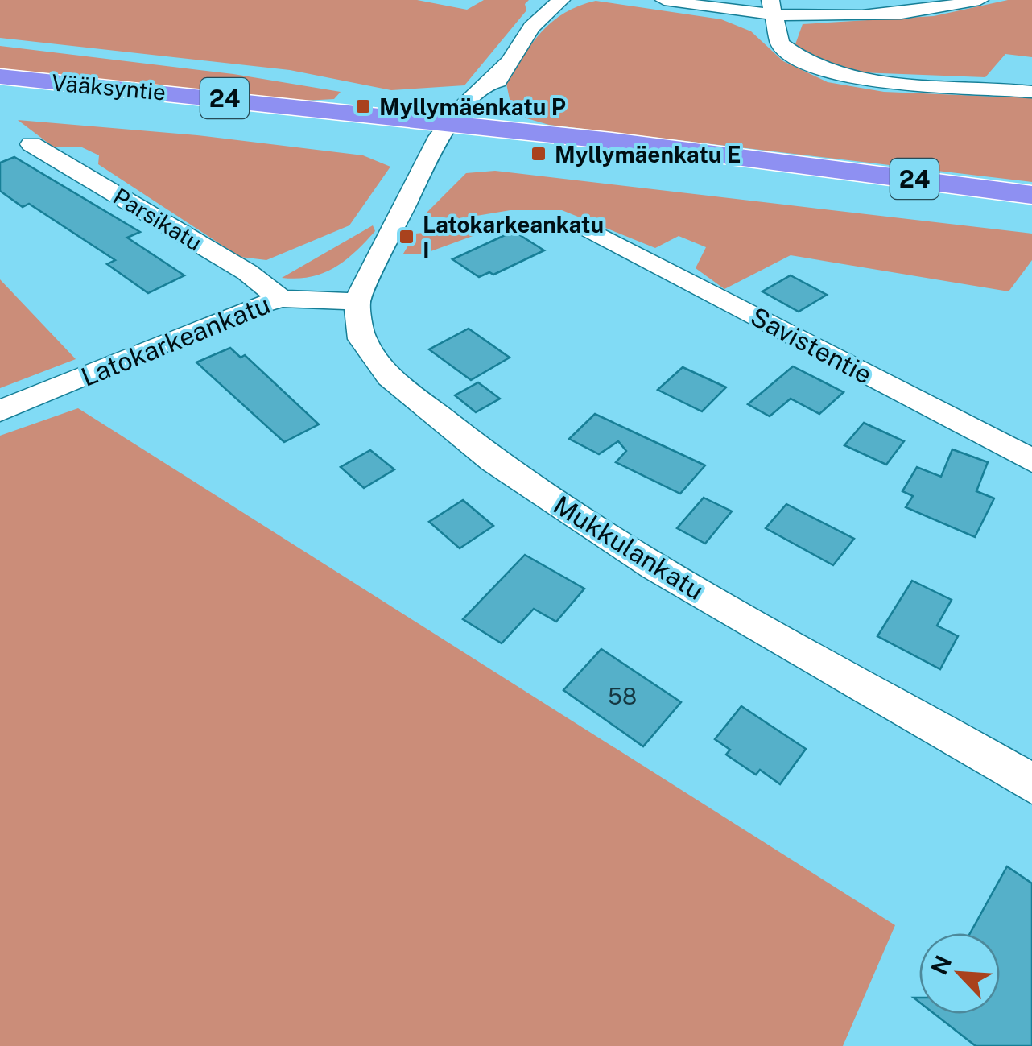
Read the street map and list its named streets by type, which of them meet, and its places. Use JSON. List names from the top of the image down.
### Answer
{
  "streets": {
    "highway": ["Vääksyntie", "24"],
    "street": [
      "Parsikatu",
      "Latokarkeankatu",
      "Savistentie",
      "Mukkulankatu"
    ]
  },
  "crossings": [
    ["Parsikatu", "Latokarkeankatu"],
    ["Latokarkeankatu", "Mukkulankatu"]
  ],
  "places": {
    "transit": ["Myllymäenkatu P", "Myllymäenkatu E", "Latokarkeankatu I"]
  },
  "house_numbers": ["58"],
  "north": "top left"
}
